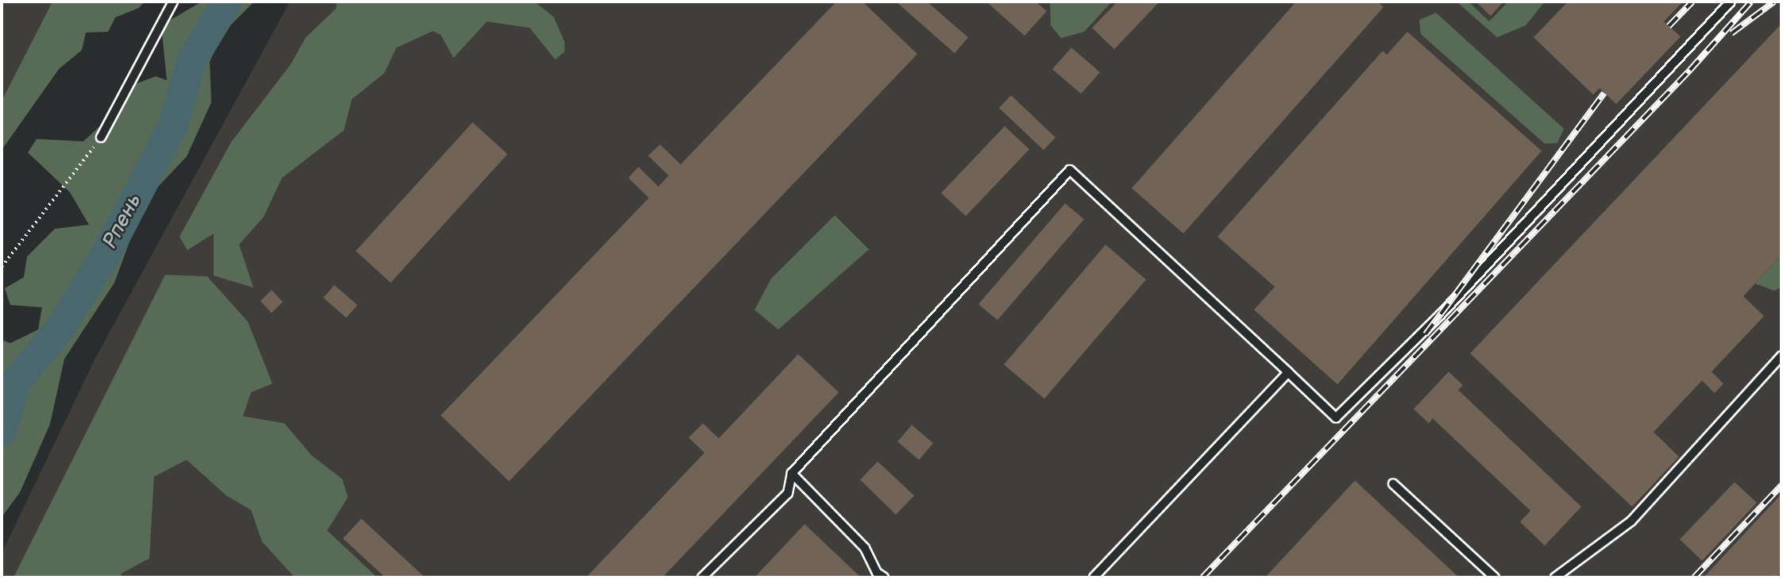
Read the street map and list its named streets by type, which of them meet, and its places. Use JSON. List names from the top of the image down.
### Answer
{
  "water": ["Рпень"]
}
